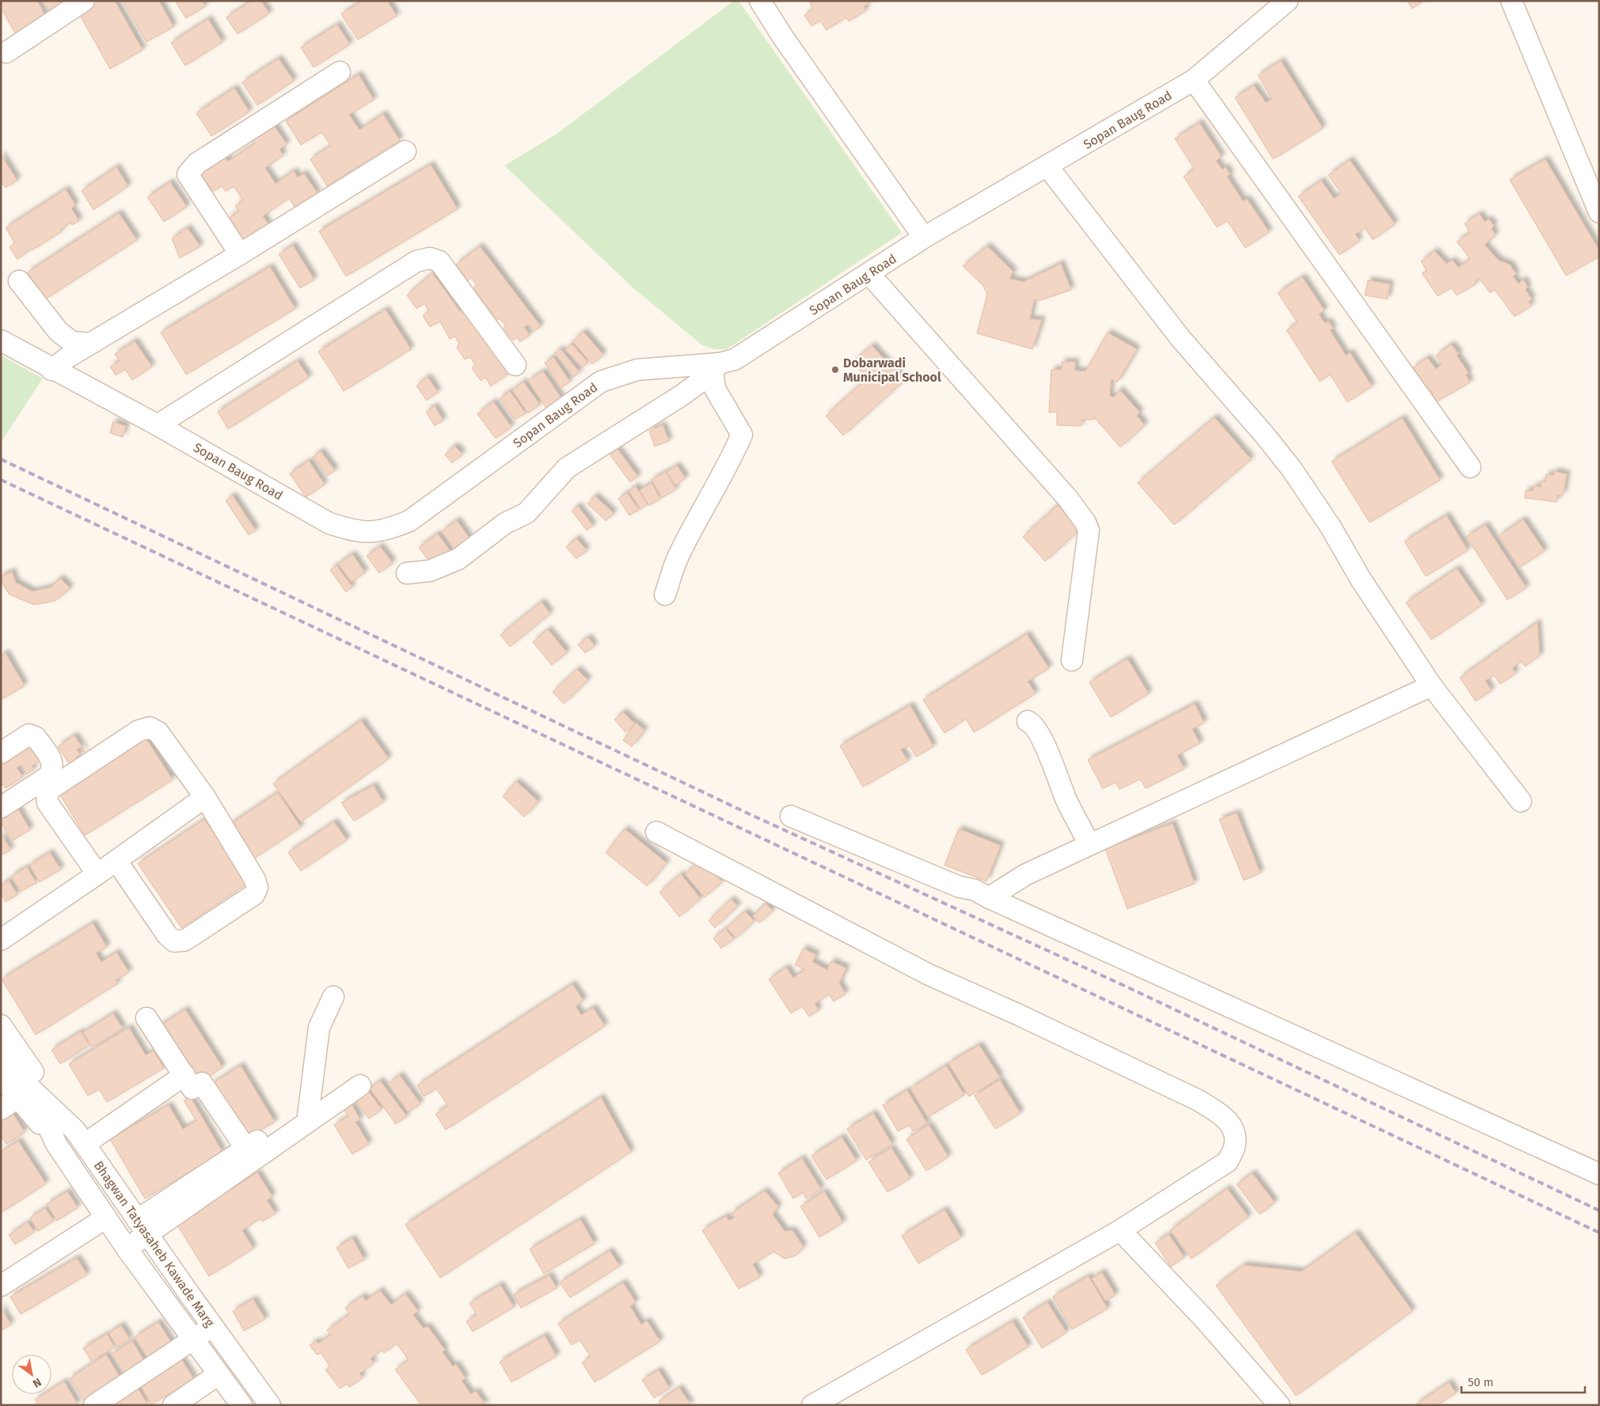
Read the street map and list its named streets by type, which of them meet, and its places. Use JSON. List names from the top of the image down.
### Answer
{
  "streets": {
    "street": ["Sopan Baug Road", "Bhagwan Tatyasaheb Kawade Marg"]
  },
  "places": ["Dobarwadi Municipal School"],
  "scale_bar": "50 m",
  "north": "bottom right"
}
